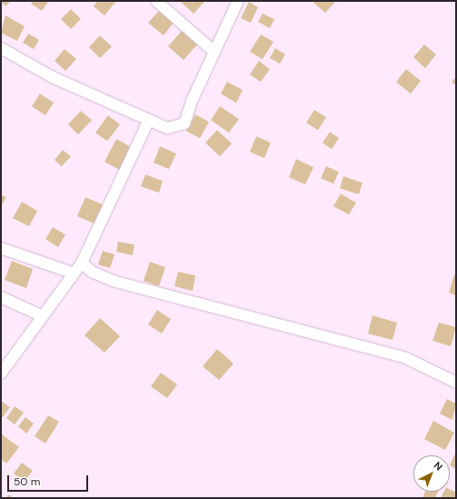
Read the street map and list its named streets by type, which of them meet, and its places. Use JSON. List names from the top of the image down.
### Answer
{
  "scale_bar": "50 m",
  "north": "top right"
}
